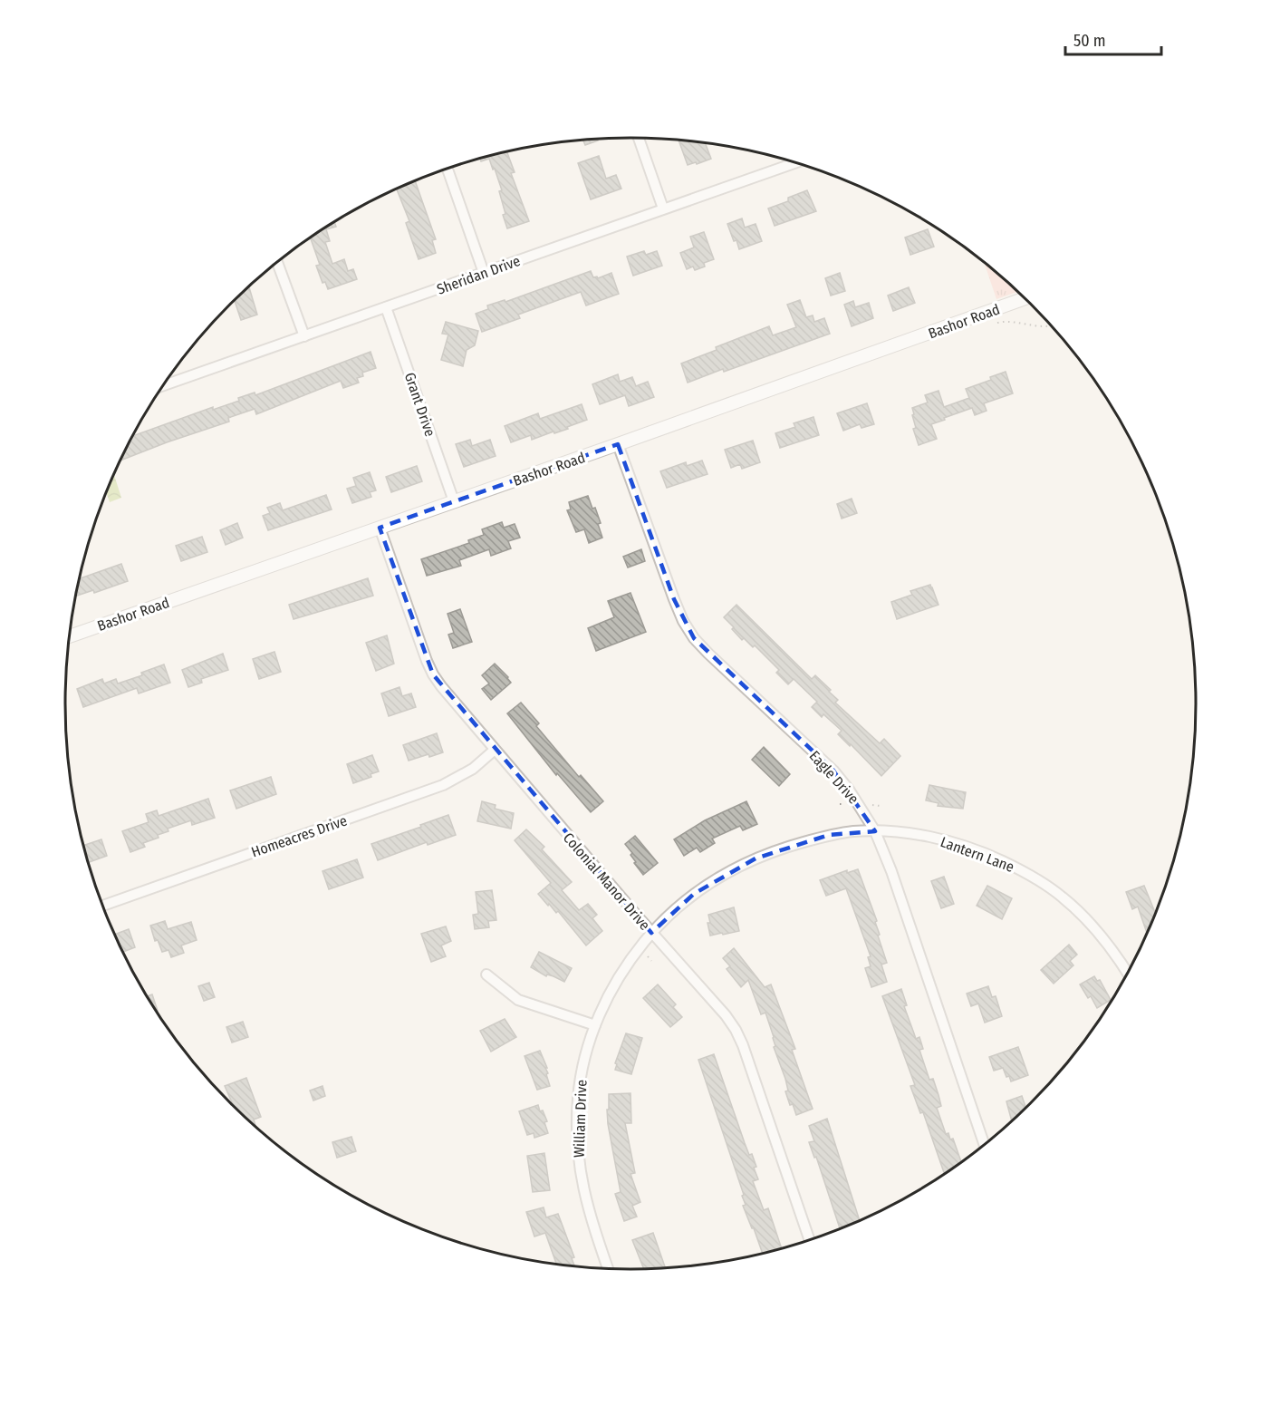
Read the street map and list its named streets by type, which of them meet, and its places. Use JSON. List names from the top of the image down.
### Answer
{
  "streets": {
    "street": [
      "Sheridan Drive",
      "Bashor Road",
      "Grant Drive",
      "Eagle Drive",
      "Homeacres Drive",
      "Lantern Lane",
      "Colonial Manor Drive",
      "William Drive"
    ]
  },
  "crossings": [
    ["Sheridan Drive", "Grant Drive"],
    ["Bashor Road", "Grant Drive"],
    ["Bashor Road", "Eagle Drive"],
    ["Bashor Road", "Colonial Manor Drive"],
    ["Eagle Drive", "Lantern Lane"],
    ["Eagle Drive", "William Drive"],
    ["Homeacres Drive", "Colonial Manor Drive"],
    ["Lantern Lane", "William Drive"],
    ["Colonial Manor Drive", "William Drive"]
  ],
  "scale_bar": "50 m"
}
